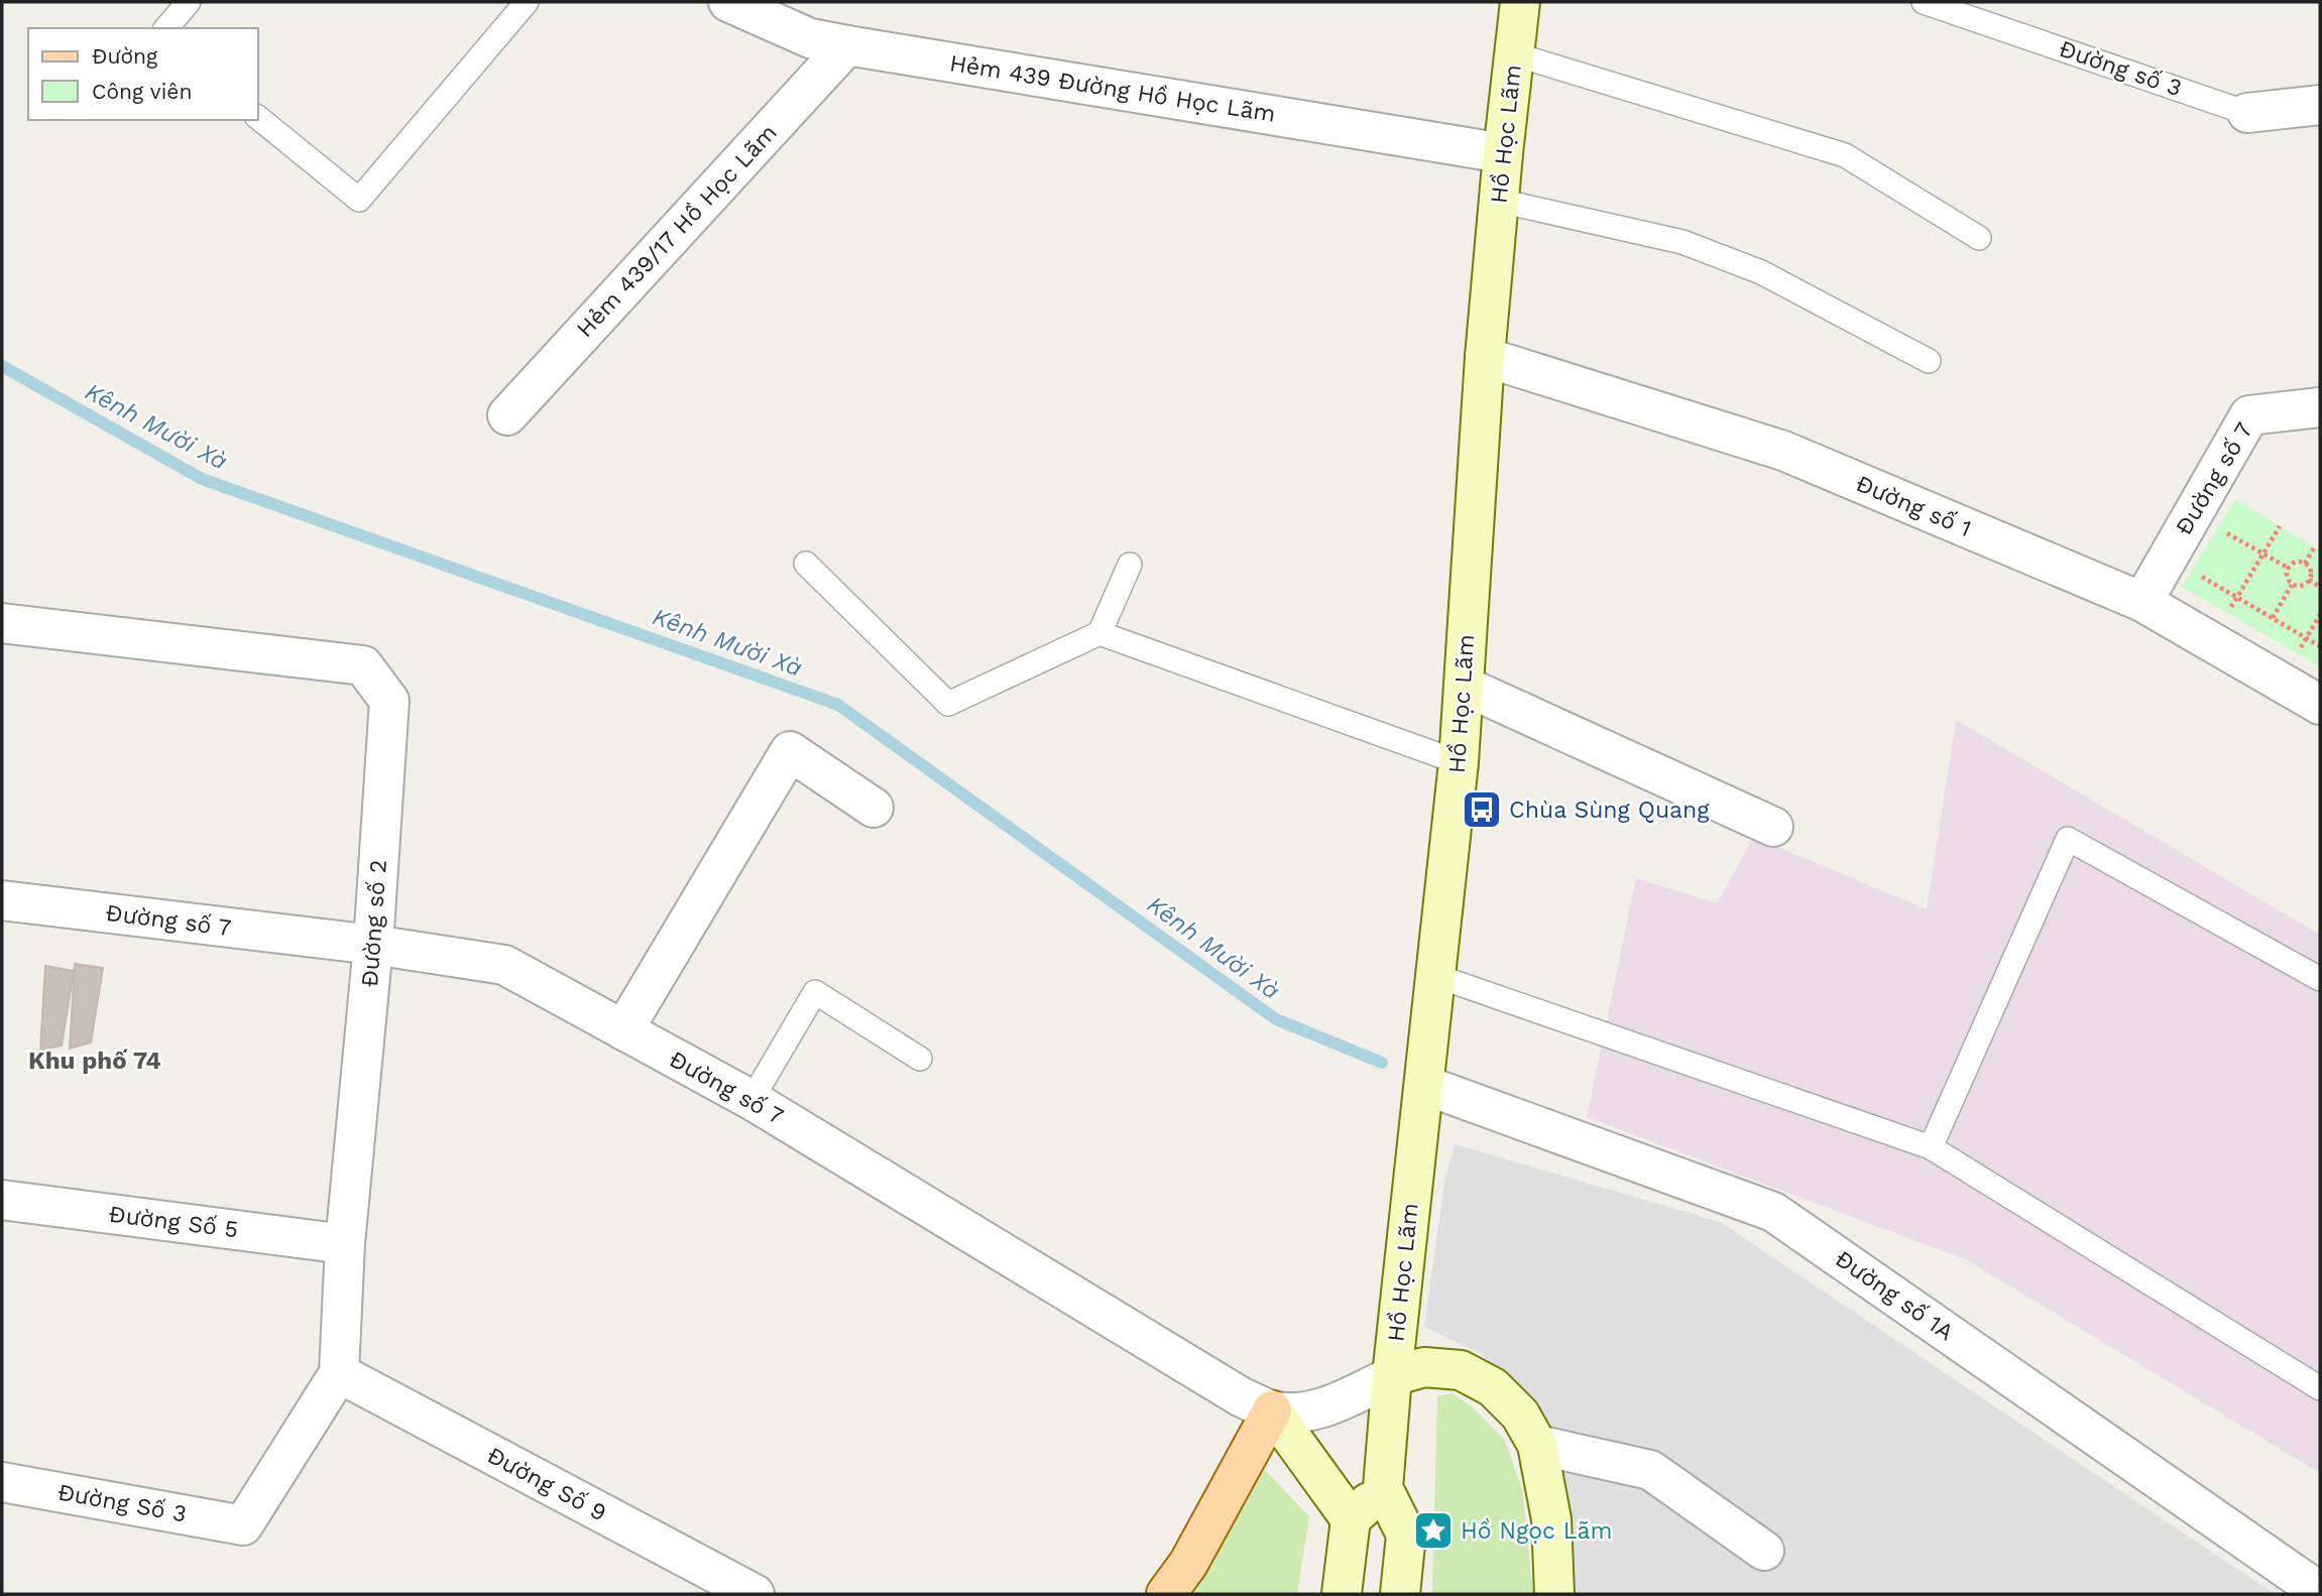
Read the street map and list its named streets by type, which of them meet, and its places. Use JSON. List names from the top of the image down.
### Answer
{
  "streets": {
    "main road": ["Hồ Học Lãm"],
    "street": [
      "Đường số 3",
      "Hẻm 439 Đường Hồ Học Lãm",
      "Hẻm 439/17 Hồ Học Lãm",
      "Đường số 7",
      "Đường số 1",
      "Đường số 2",
      "Đường Số 5",
      "Đường số 1A",
      "Đường Số 9",
      "Đường Số 3"
    ]
  },
  "crossings": [
    ["Hẻm 439 Đường Hồ Học Lãm", "Hồ Học Lãm"],
    ["Hẻm 439 Đường Hồ Học Lãm", "Hẻm 439/17 Hồ Học Lãm"],
    ["Hồ Học Lãm", "Đường số 7"],
    ["Hồ Học Lãm", "Đường số 1"],
    ["Hồ Học Lãm", "Đường số 1A"],
    ["Đường số 7", "Đường số 1"],
    ["Đường số 7", "Đường số 2"],
    ["Đường số 2", "Đường Số 5"],
    ["Đường số 2", "Đường Số 9"],
    ["Đường số 2", "Đường Số 3"]
  ],
  "districts": ["Khu phố 74"],
  "water": ["Kênh Mười Xà"],
  "places": {
    "bus stop": ["Chùa Sùng Quang"],
    "place": ["Hồ Ngọc Lãm"]
  },
  "legend": ["Đường", "Công viên"]
}
